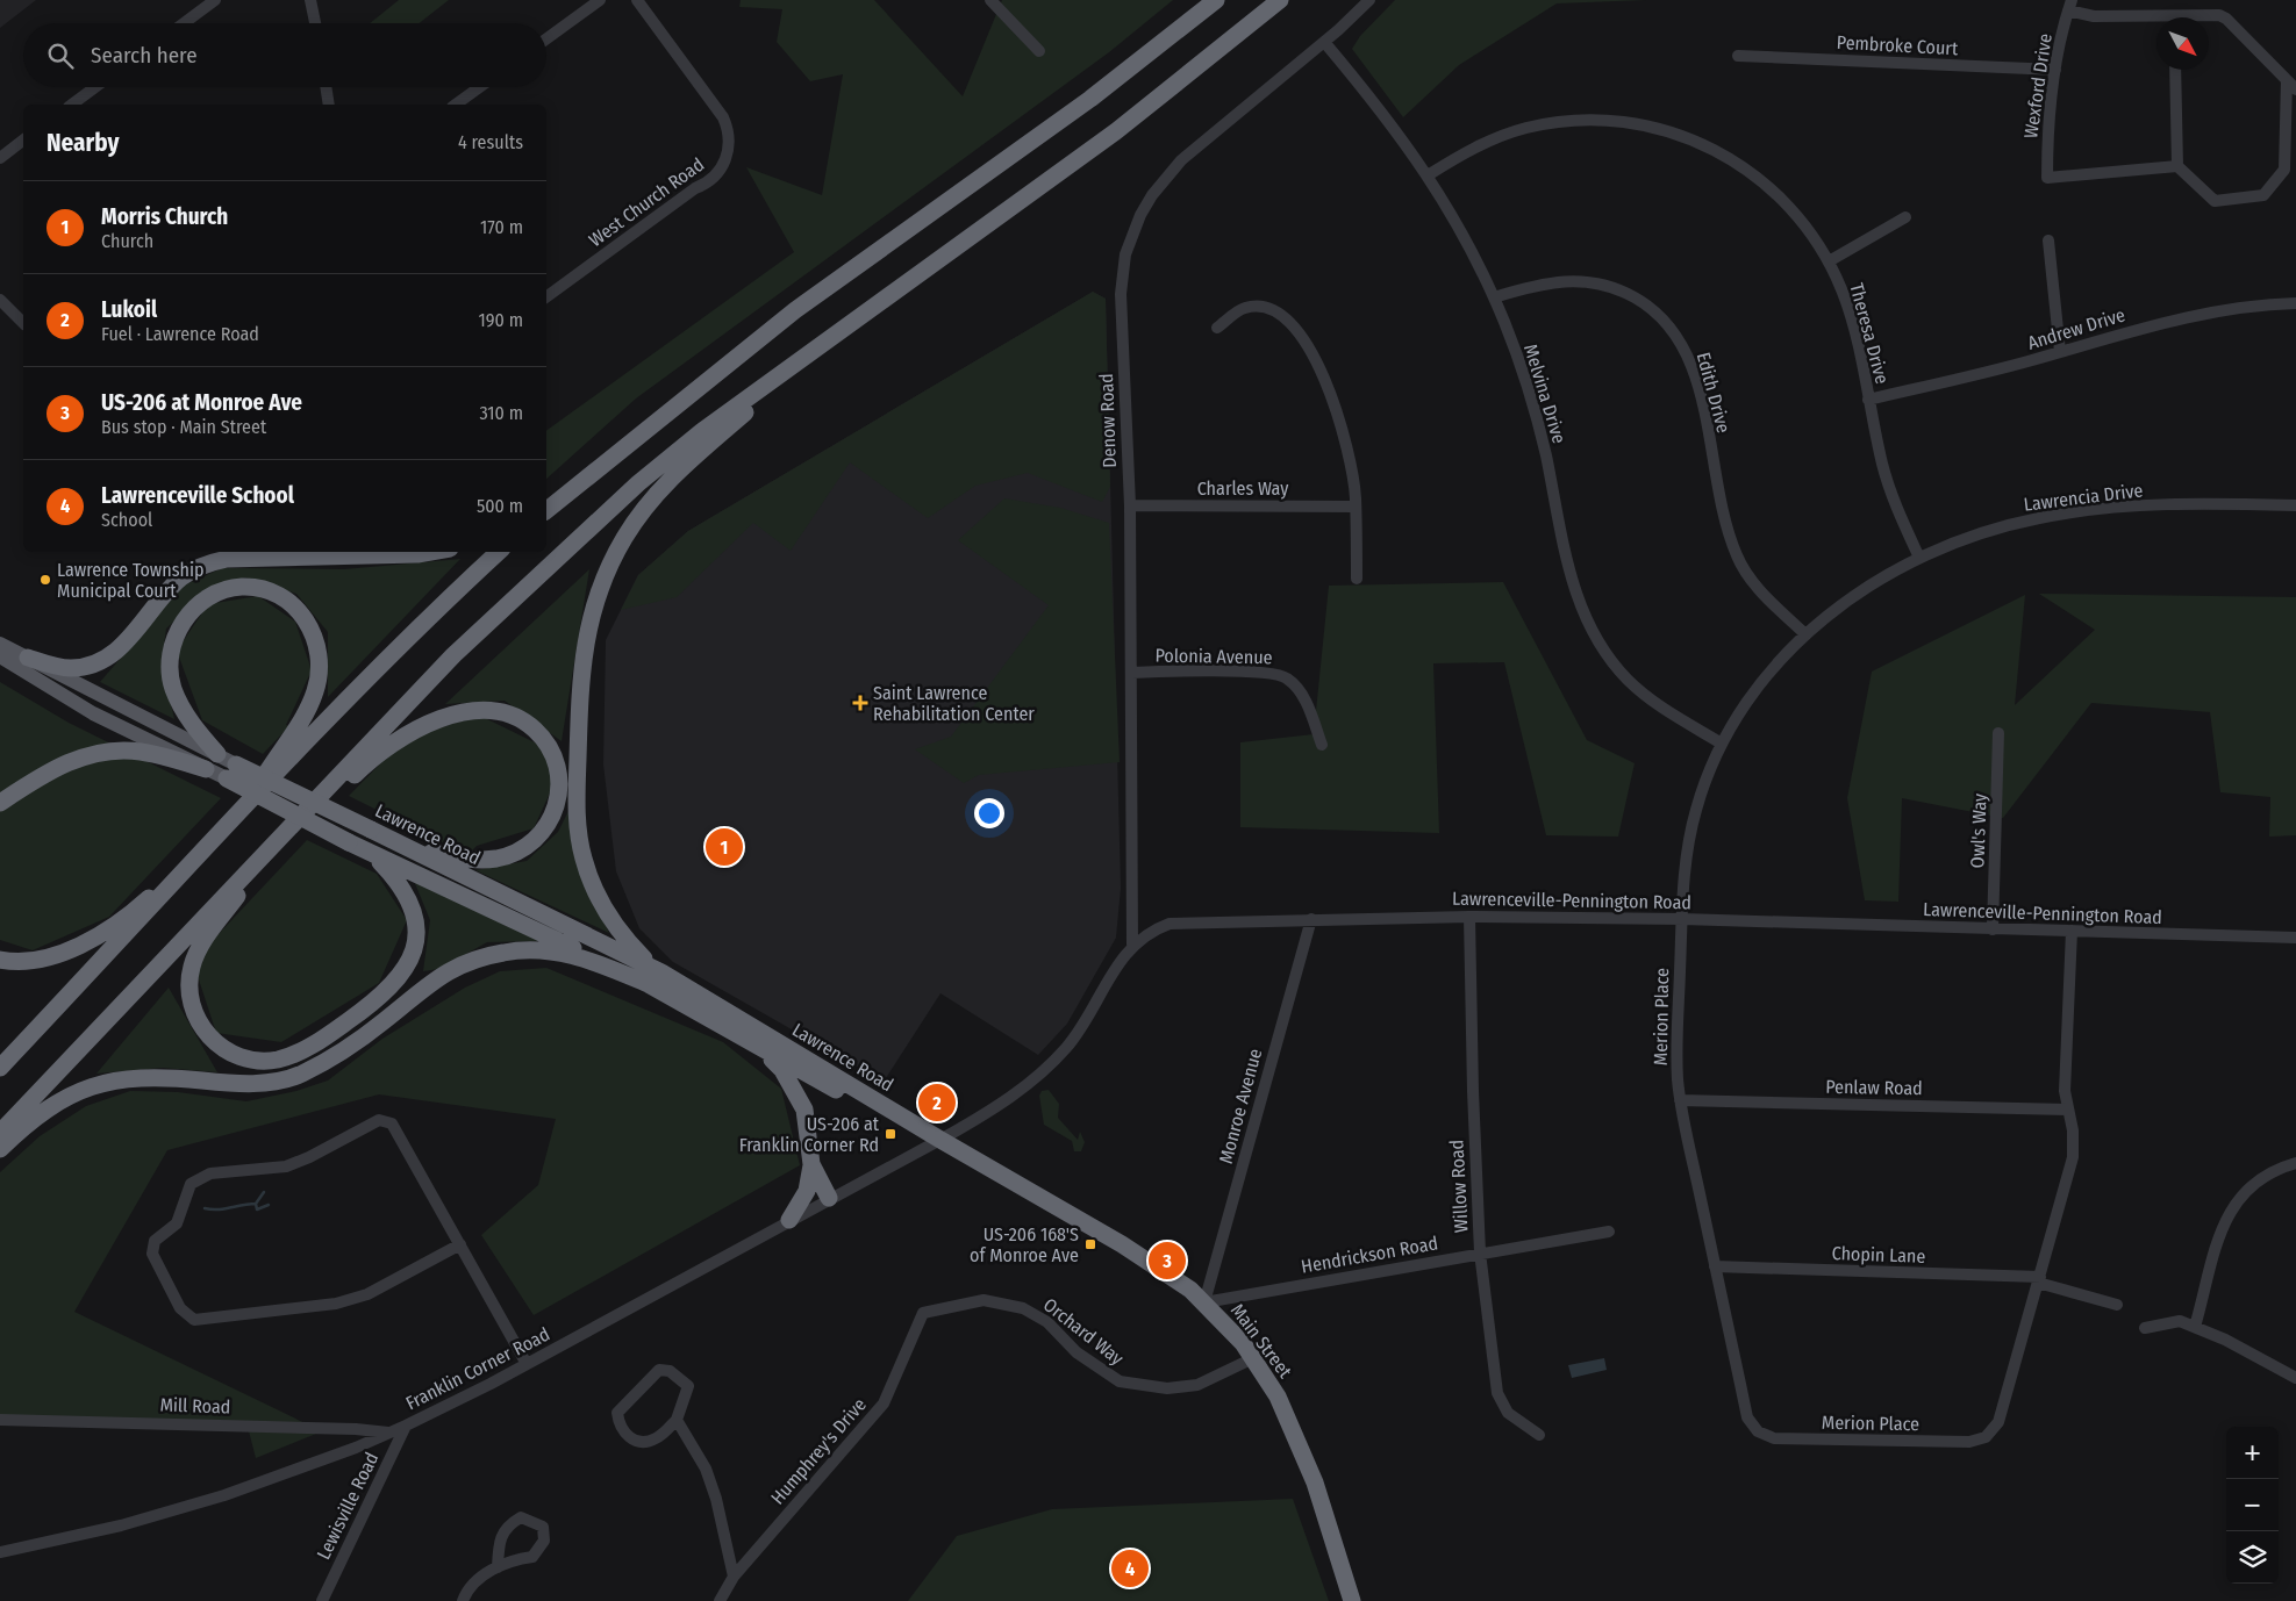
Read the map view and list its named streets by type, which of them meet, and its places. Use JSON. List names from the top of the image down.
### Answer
{
  "streets": {
    "highway": ["Lawrence Road", "Main Street"],
    "street": [
      "Pembroke Court",
      "Wexford Drive",
      "West Church Road",
      "Andrew Drive",
      "Theresa Drive",
      "Edith Drive",
      "Melvina Drive",
      "Denow Road",
      "Charles Way",
      "Lawrencia Drive",
      "Polonia Avenue",
      "Owl's Way",
      "Lawrenceville-Pennington Road",
      "Merion Place",
      "Penlaw Road",
      "Monroe Avenue",
      "Willow Road",
      "Hendrickson Road",
      "Chopin Lane",
      "Orchard Way",
      "Franklin Corner Road",
      "Mill Road",
      "Humphrey's Drive",
      "Lewisville Road"
    ]
  },
  "crossings": [
    ["Pembroke Court", "Wexford Drive"],
    ["Andrew Drive", "Theresa Drive"],
    ["Theresa Drive", "Melvina Drive"],
    ["Theresa Drive", "Lawrencia Drive"],
    ["Edith Drive", "Melvina Drive"],
    ["Edith Drive", "Lawrencia Drive"],
    ["Melvina Drive", "Denow Road"],
    ["Melvina Drive", "Lawrencia Drive"],
    ["Denow Road", "Charles Way"],
    ["Denow Road", "Polonia Avenue"],
    ["Denow Road", "Lawrenceville-Pennington Road"],
    ["Lawrencia Drive", "Lawrenceville-Pennington Road"],
    ["Lawrencia Drive", "Merion Place"],
    ["Owl's Way", "Lawrenceville-Pennington Road"],
    ["Lawrence Road", "Lawrenceville-Pennington Road"],
    ["Lawrence Road", "Main Street"],
    ["Lawrence Road", "Franklin Corner Road"],
    ["Lawrenceville-Pennington Road", "Merion Place"],
    ["Lawrenceville-Pennington Road", "Monroe Avenue"],
    ["Lawrenceville-Pennington Road", "Willow Road"],
    ["Lawrenceville-Pennington Road", "Main Street"],
    ["Lawrenceville-Pennington Road", "Franklin Corner Road"],
    ["Merion Place", "Penlaw Road"],
    ["Merion Place", "Chopin Lane"],
    ["Monroe Avenue", "Hendrickson Road"],
    ["Monroe Avenue", "Main Street"],
    ["Willow Road", "Hendrickson Road"],
    ["Hendrickson Road", "Main Street"],
    ["Orchard Way", "Main Street"],
    ["Orchard Way", "Humphrey's Drive"],
    ["Main Street", "Franklin Corner Road"],
    ["Franklin Corner Road", "Mill Road"],
    ["Franklin Corner Road", "Lewisville Road"]
  ],
  "places": {
    "other": ["Lawrence Township Municipal Court"],
    "health": ["Saint Lawrence Rehabilitation Center"],
    "transit": ["US-206 at Franklin Corner Rd", "US-206 168'S of Monroe Ave"]
  },
  "north": "bottom right",
  "page": {
    "search": "Search here",
    "heading": ["Nearby", "4 results"],
    "list": [
      {
        "mark": "1",
        "name": "Morris Church",
        "note": "Church",
        "value": "170 m"
      },
      {
        "mark": "2",
        "name": "Lukoil",
        "note": "Fuel · Lawrence Road",
        "value": "190 m"
      },
      {
        "mark": "3",
        "name": "US-206 at Monroe Ave",
        "note": "Bus stop · Main Street",
        "value": "310 m"
      },
      {
        "mark": "4",
        "name": "Lawrenceville School",
        "note": "School",
        "value": "500 m"
      }
    ],
    "pins": [
      "1",
      "2",
      "3",
      "4"
    ],
    "map_buttons": ["+", "−"]
  }
}
